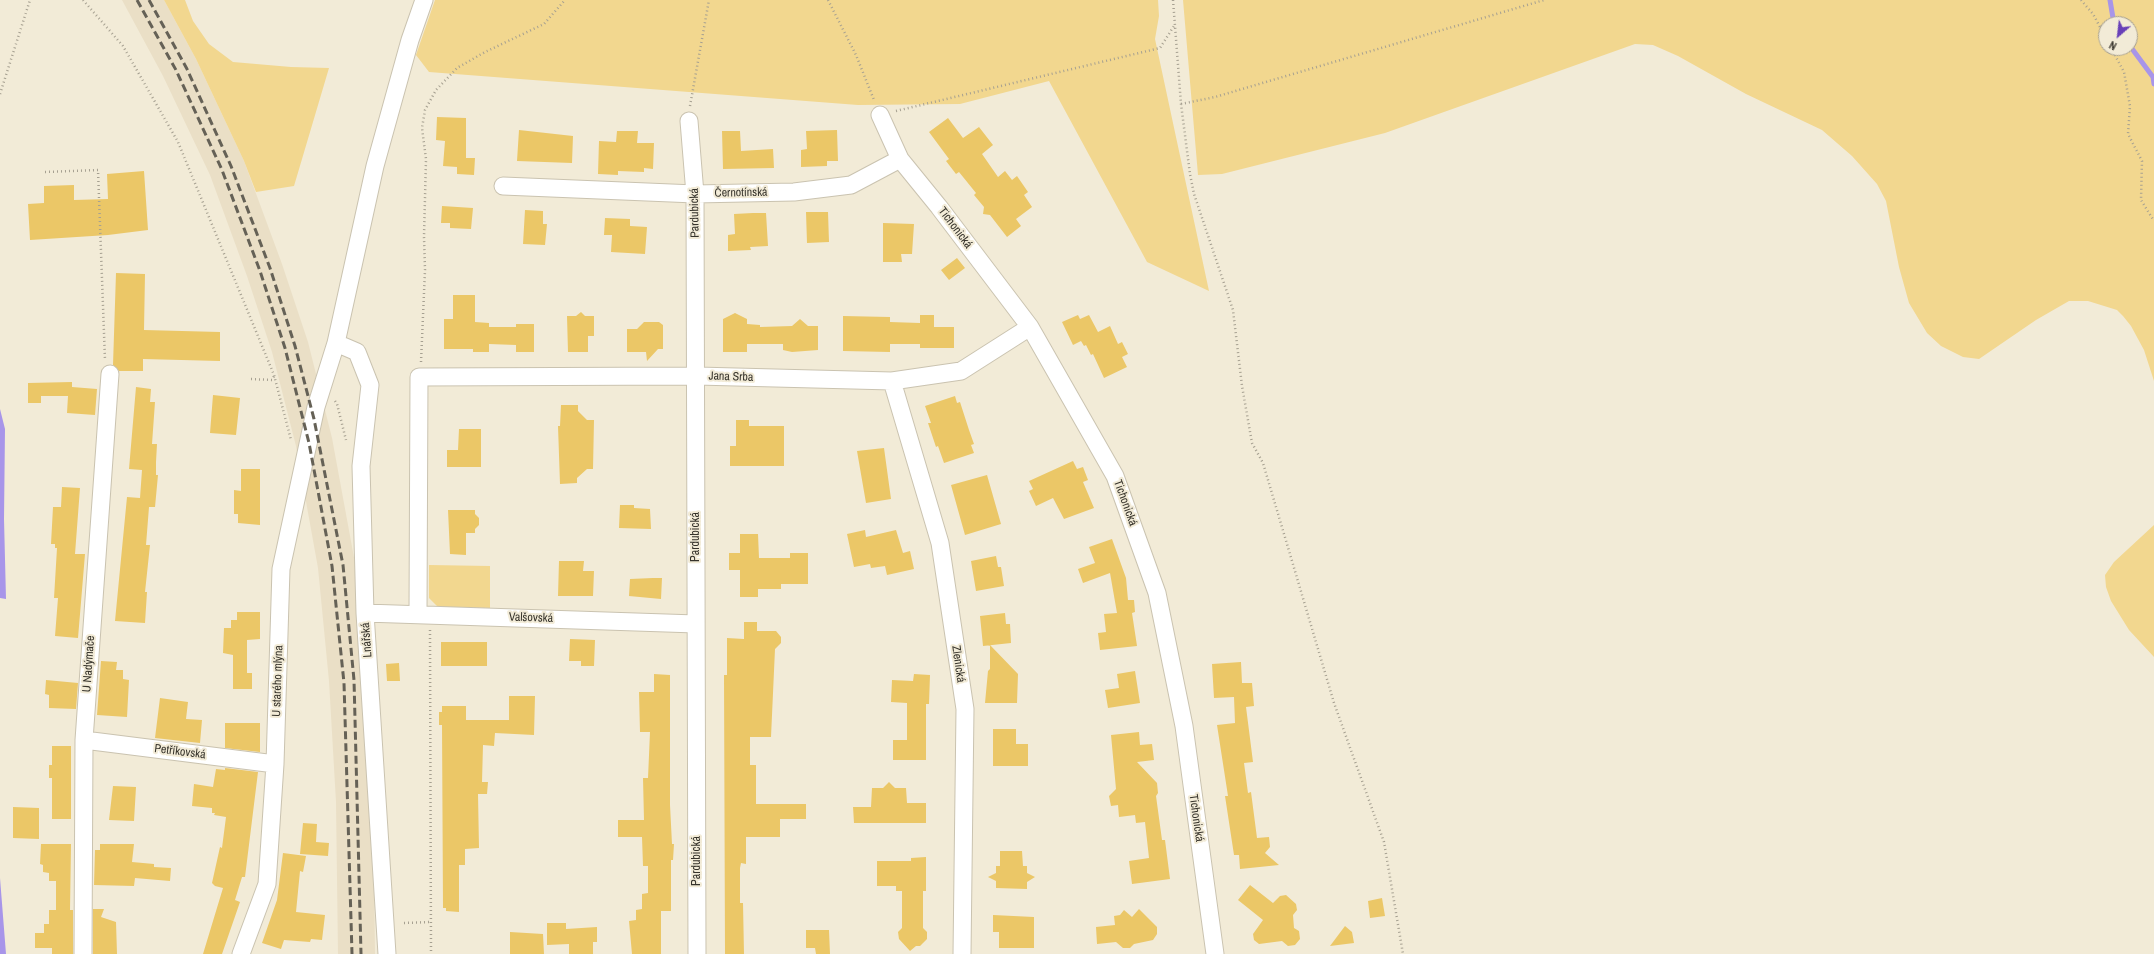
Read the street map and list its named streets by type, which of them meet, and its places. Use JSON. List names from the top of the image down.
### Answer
{
  "streets": {
    "street": [
      "Černotínská",
      "Pardubická",
      "Tichonická",
      "Jana Srba",
      "Valšovská",
      "Lnářská",
      "U Nadýmače",
      "Zlenická",
      "U starého mlýna",
      "Petříkovská"
    ]
  },
  "crossings": [
    ["Černotínská", "Pardubická"],
    ["Černotínská", "Tichonická"],
    ["Pardubická", "Jana Srba"],
    ["Pardubická", "Valšovská"],
    ["Tichonická", "Jana Srba"],
    ["Jana Srba", "Zlenická"],
    ["Valšovská", "Lnářská"],
    ["Lnářská", "U starého mlýna"],
    ["U Nadýmače", "Petříkovská"],
    ["U starého mlýna", "Petříkovská"]
  ],
  "north": "bottom left"
}
